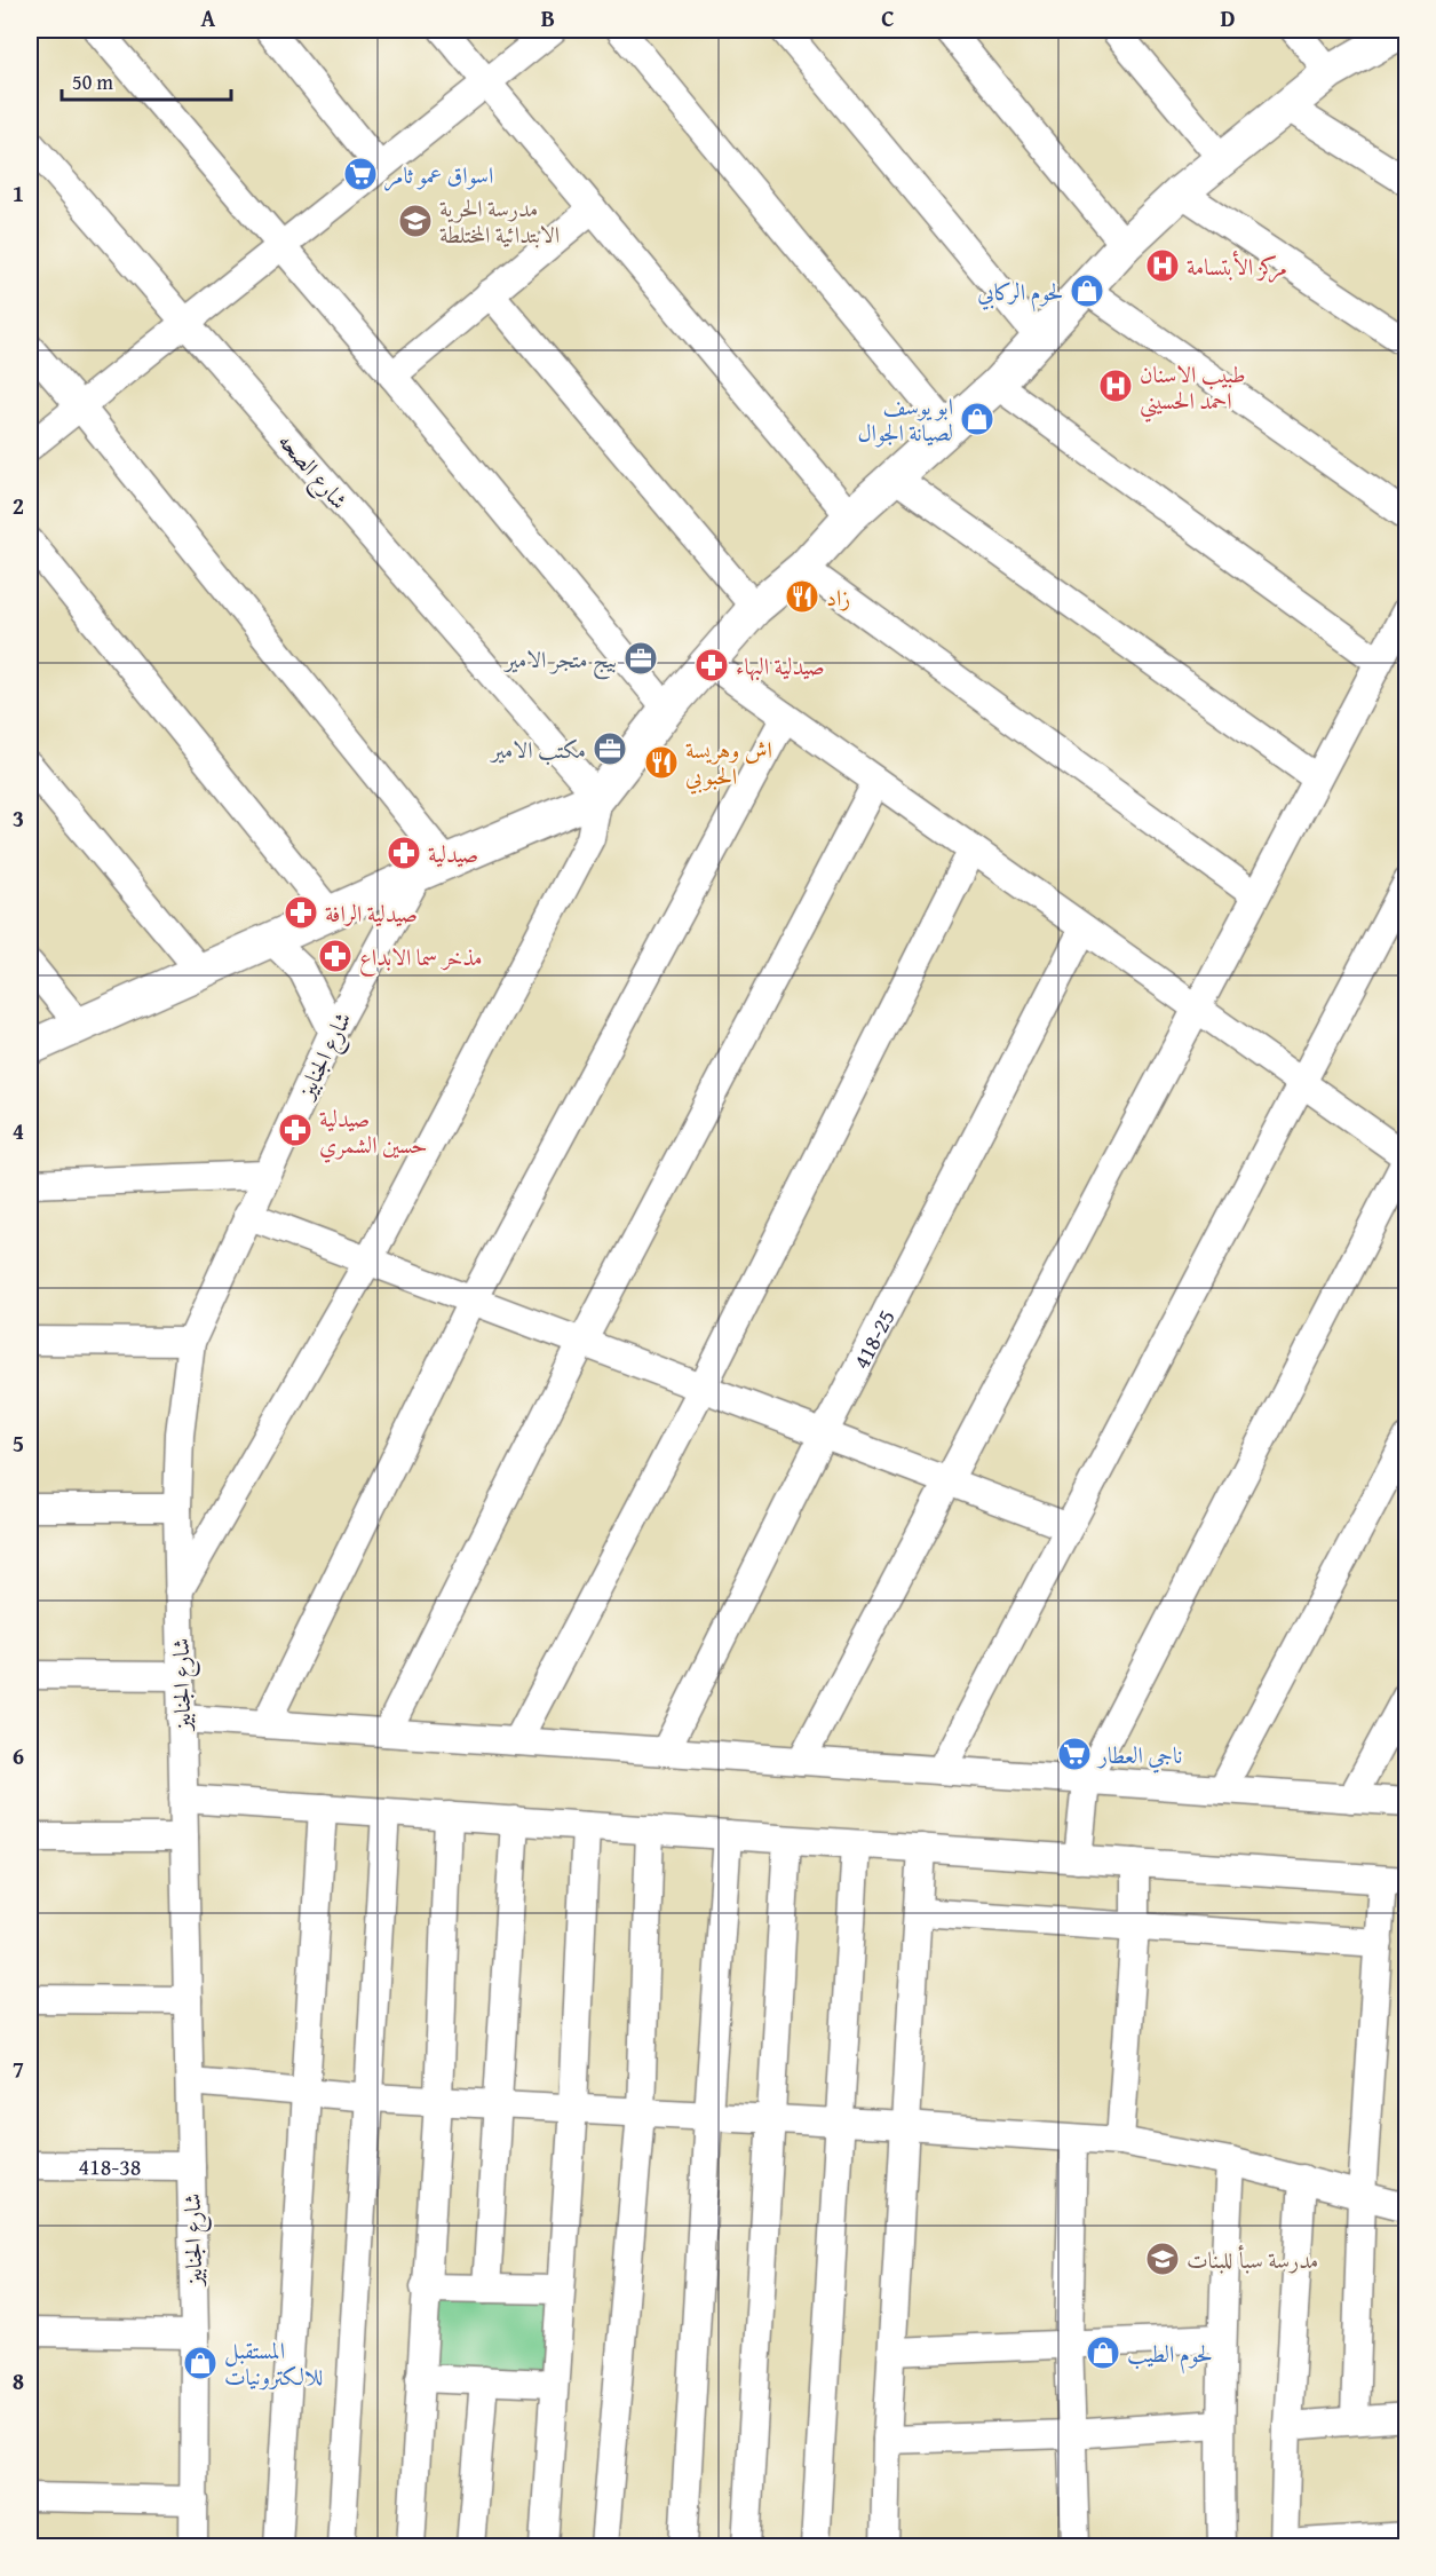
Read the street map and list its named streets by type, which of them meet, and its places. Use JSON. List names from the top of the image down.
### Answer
{
  "streets": {
    "street": [
      "شارع الصحه",
      "شارع الجنابيز",
      "418-25",
      "418-38"
    ]
  },
  "crossings": [
    ["شارع الجنابيز", "418-38"]
  ],
  "places": {
    "supermarket": ["اسواق عمو ثامر", "ناجي العطار"],
    "school or university": ["مدرسة الحرية الابتدائية المختلطة", "مدرسة سبأ للبنات"],
    "hospital": ["مركز الأبتسامة", "طبيب الاسنان احمد الحسيني"],
    "shop": [
      "لحوم الركابي",
      "ابو يوسف لصيانة الجوال",
      "لحوم الطيب",
      "المستقبل للالكترونيات"
    ],
    "restaurant": ["زاد", "اش وهريسة الحبوبي"],
    "office": ["بيج متجر الامير", "مكتب الامير"],
    "pharmacy": [
      "صيدلية البهاء",
      "صيدلية",
      "صيدلية الرافة",
      "مذخر سما الابداع",
      "صيدلية حسين الشمري"
    ]
  },
  "scale_bar": "50 m",
  "grid": {
    "columns": [
      "A",
      "B",
      "C",
      "D"
    ],
    "rows": [
      "1",
      "2",
      "3",
      "4",
      "5",
      "6",
      "7",
      "8"
    ]
  }
}
